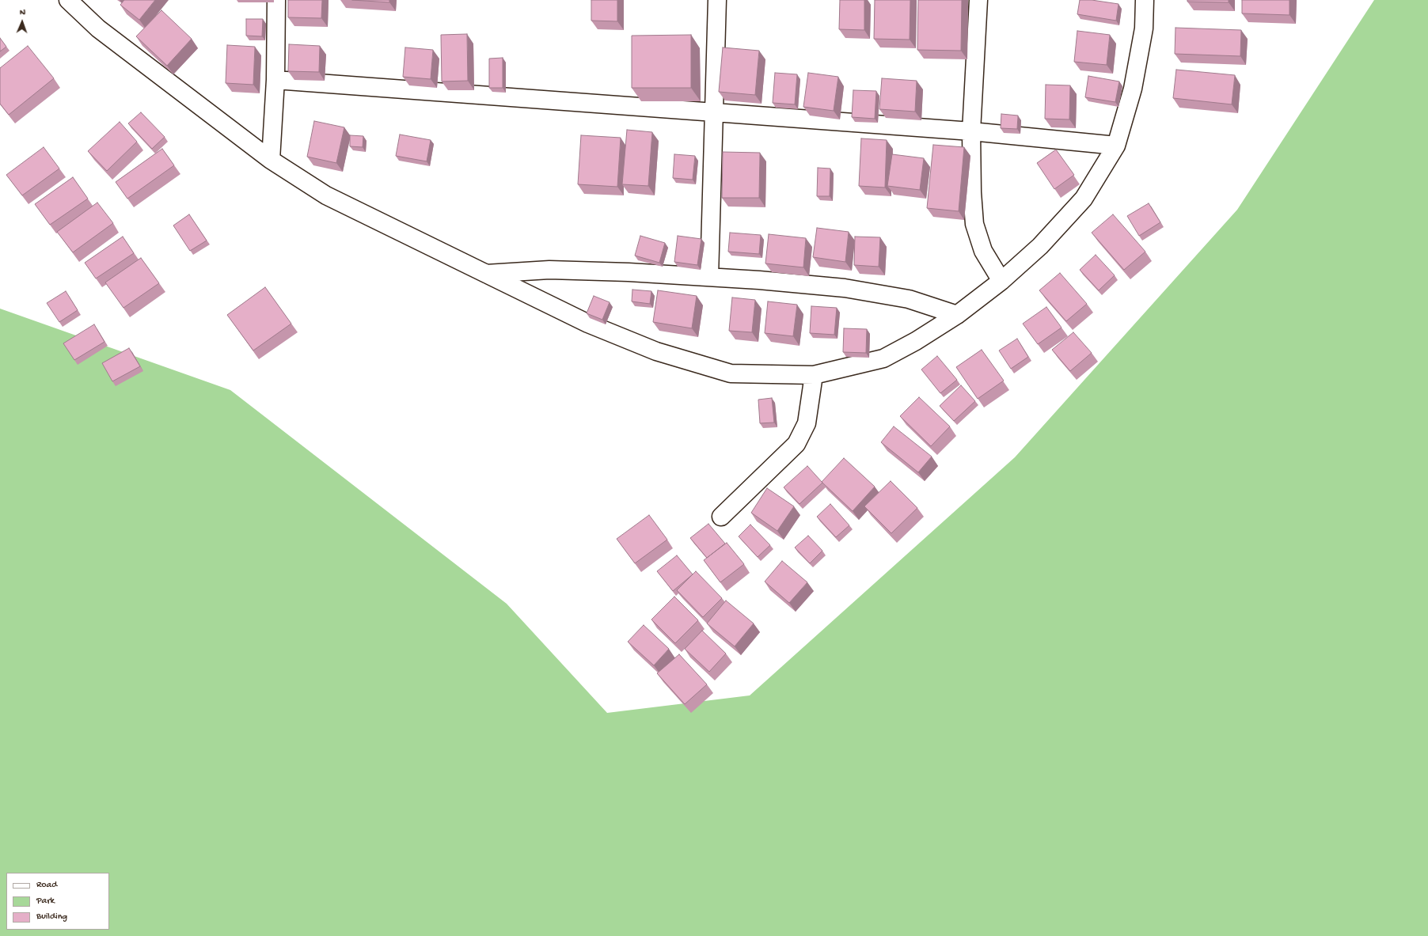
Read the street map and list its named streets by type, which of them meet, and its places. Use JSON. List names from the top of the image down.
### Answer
{
  "legend": ["Road", "Park", "Building"],
  "north": "top"
}
